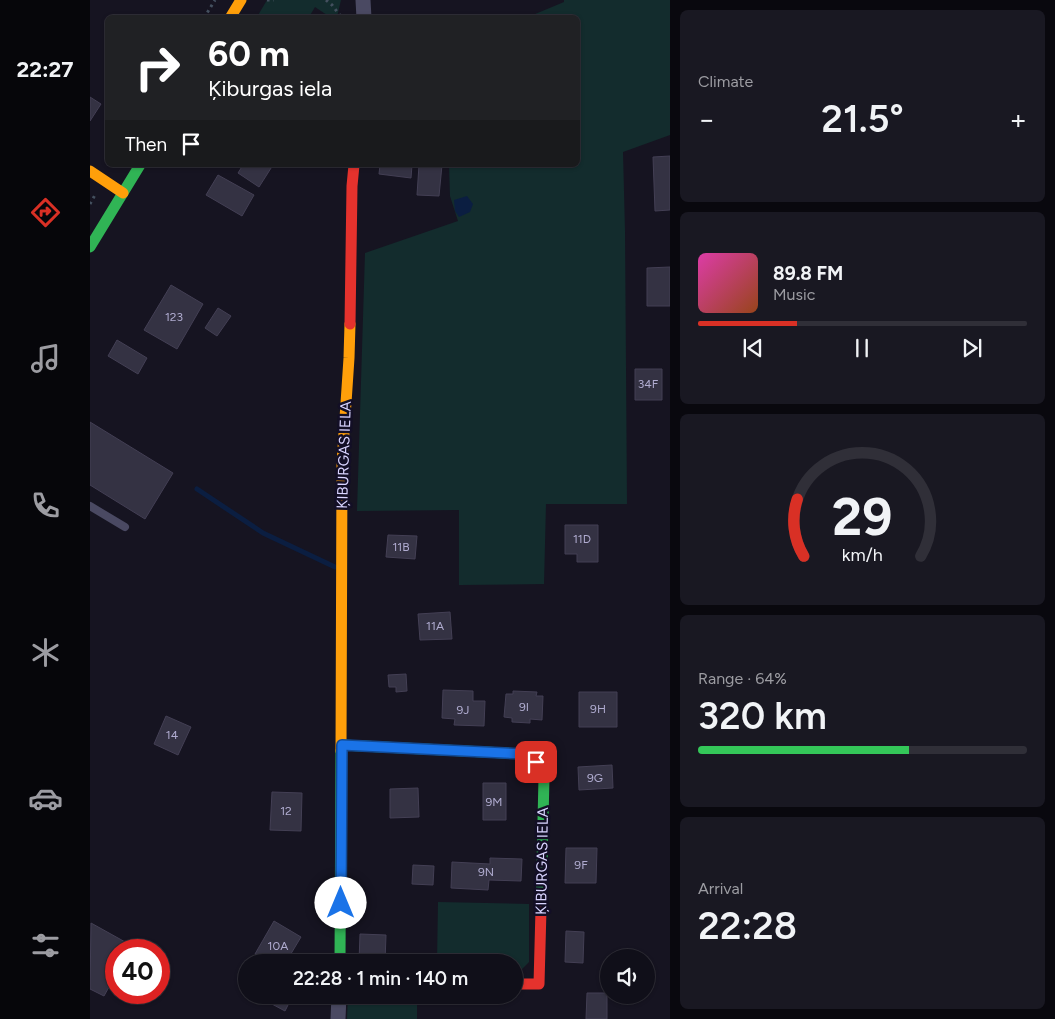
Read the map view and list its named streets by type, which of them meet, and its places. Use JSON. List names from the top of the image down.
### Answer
{
  "streets": {
    "street": ["ĶIBURGAS IELA"]
  },
  "house_numbers": [
    "123",
    "34F",
    "11D",
    "11B",
    "11A",
    "9I",
    "9H",
    "9J",
    "14",
    "9G",
    "9M",
    "12",
    "9F",
    "9N",
    "10A"
  ],
  "page": {
    "tabs": "22:27",
    "tile": [
      "Climate",
      ["Range · 64%", "320 km"],
      ["Arrival", "22:28"]
    ],
    "turn": ["60 m", "Ķiburgas iela"],
    "heat": ["−", "21.5°", "+"],
    "then": "Then",
    "song": ["89.8 FM", "Music"],
    "limit": "40",
    "trip": "22:28 · 1 min · 140 m",
    "gauge": ["29", "km/h"]
  }
}
